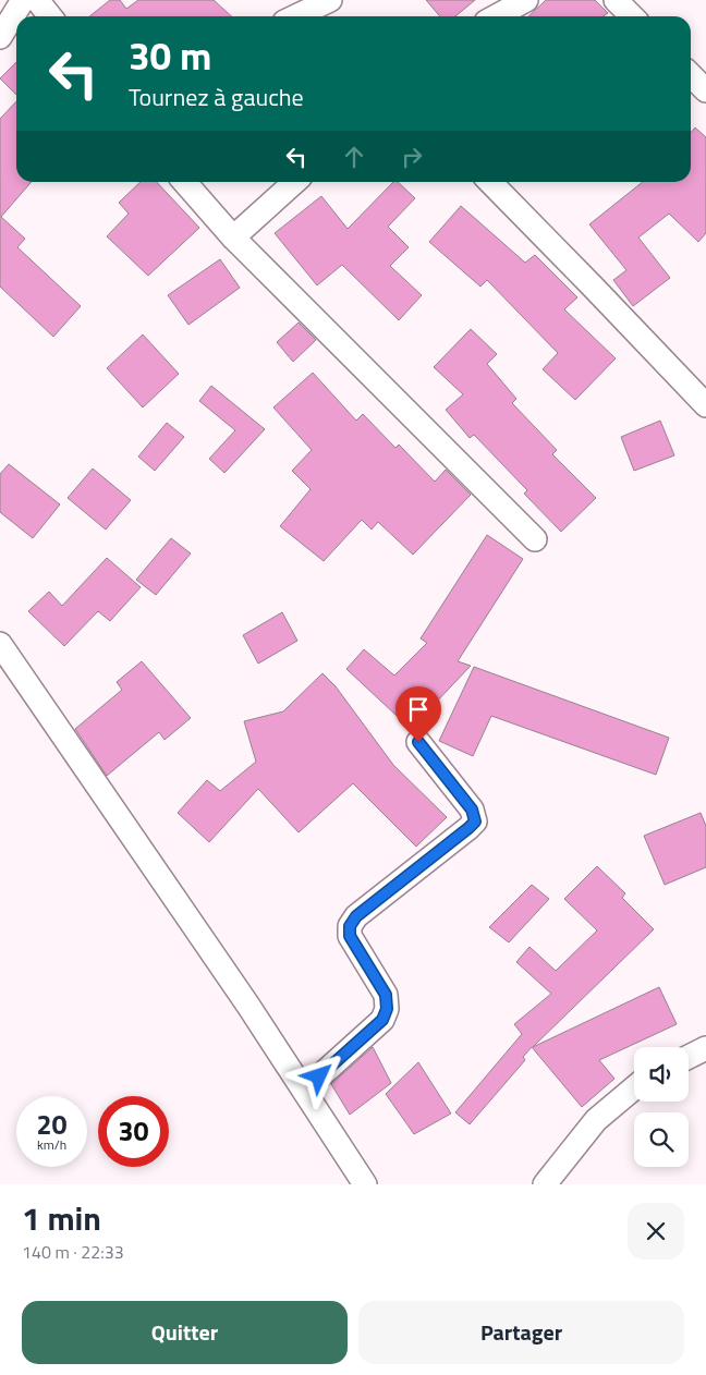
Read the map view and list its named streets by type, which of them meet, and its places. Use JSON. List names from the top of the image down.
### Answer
{
  "page": {
    "turn": ["30 m", "Tournez à gauche"],
    "speed": "20 km/h",
    "limit": "30",
    "heading": ["1 min", "140 m · 22:33"],
    "buttons": ["Quitter", "Partager"]
  }
}
